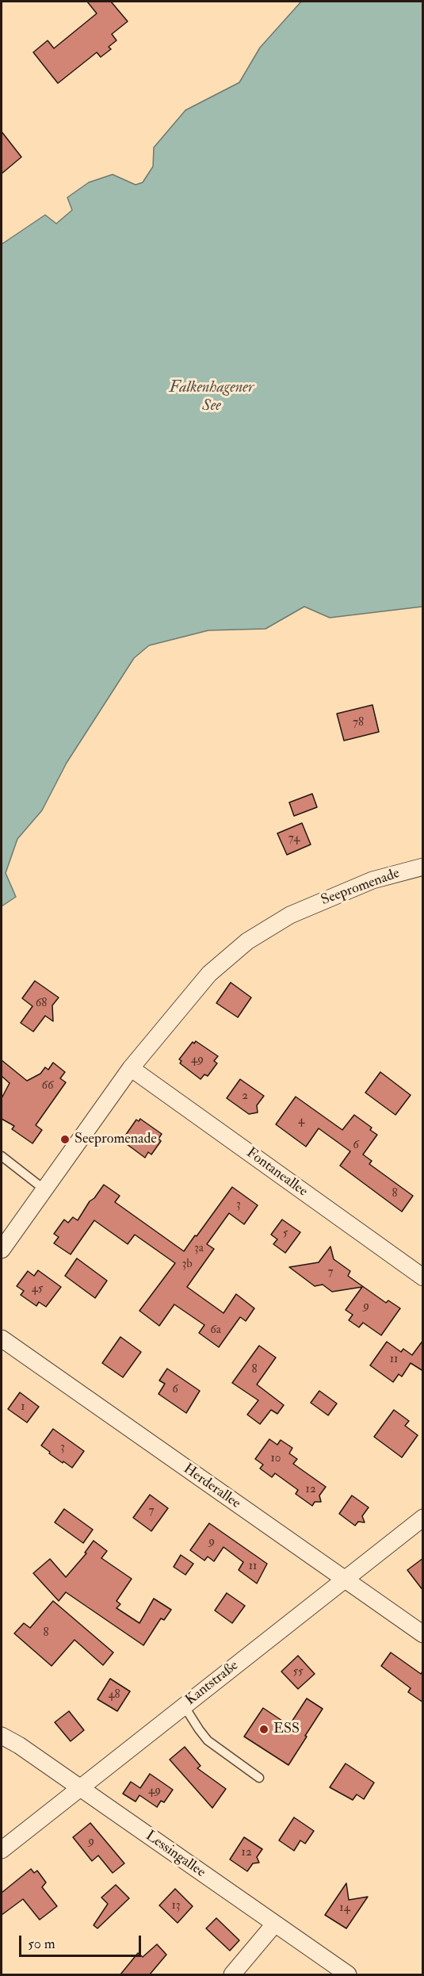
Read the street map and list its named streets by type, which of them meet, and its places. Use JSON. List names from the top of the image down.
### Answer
{
  "streets": {
    "street": [
      "Seepromenade",
      "Fontaneallee",
      "Herderallee",
      "Kantstraße",
      "Lessingallee"
    ]
  },
  "crossings": [
    ["Seepromenade", "Fontaneallee"],
    ["Herderallee", "Kantstraße"],
    ["Kantstraße", "Lessingallee"]
  ],
  "water": ["Falkenhagener See"],
  "places": ["Seepromenade", "ESS"],
  "house_numbers": [
    "78",
    "74",
    "68",
    "49",
    "66",
    "2",
    "4",
    "6",
    "8",
    "3",
    "5",
    "3a",
    "3b",
    "7",
    "45",
    "9",
    "6a",
    "11",
    "8",
    "6",
    "1",
    "3",
    "10",
    "12",
    "7",
    "9",
    "11",
    "8",
    "55",
    "48",
    "49",
    "9",
    "12",
    "13",
    "14"
  ],
  "scale_bar": "50 m"
}
